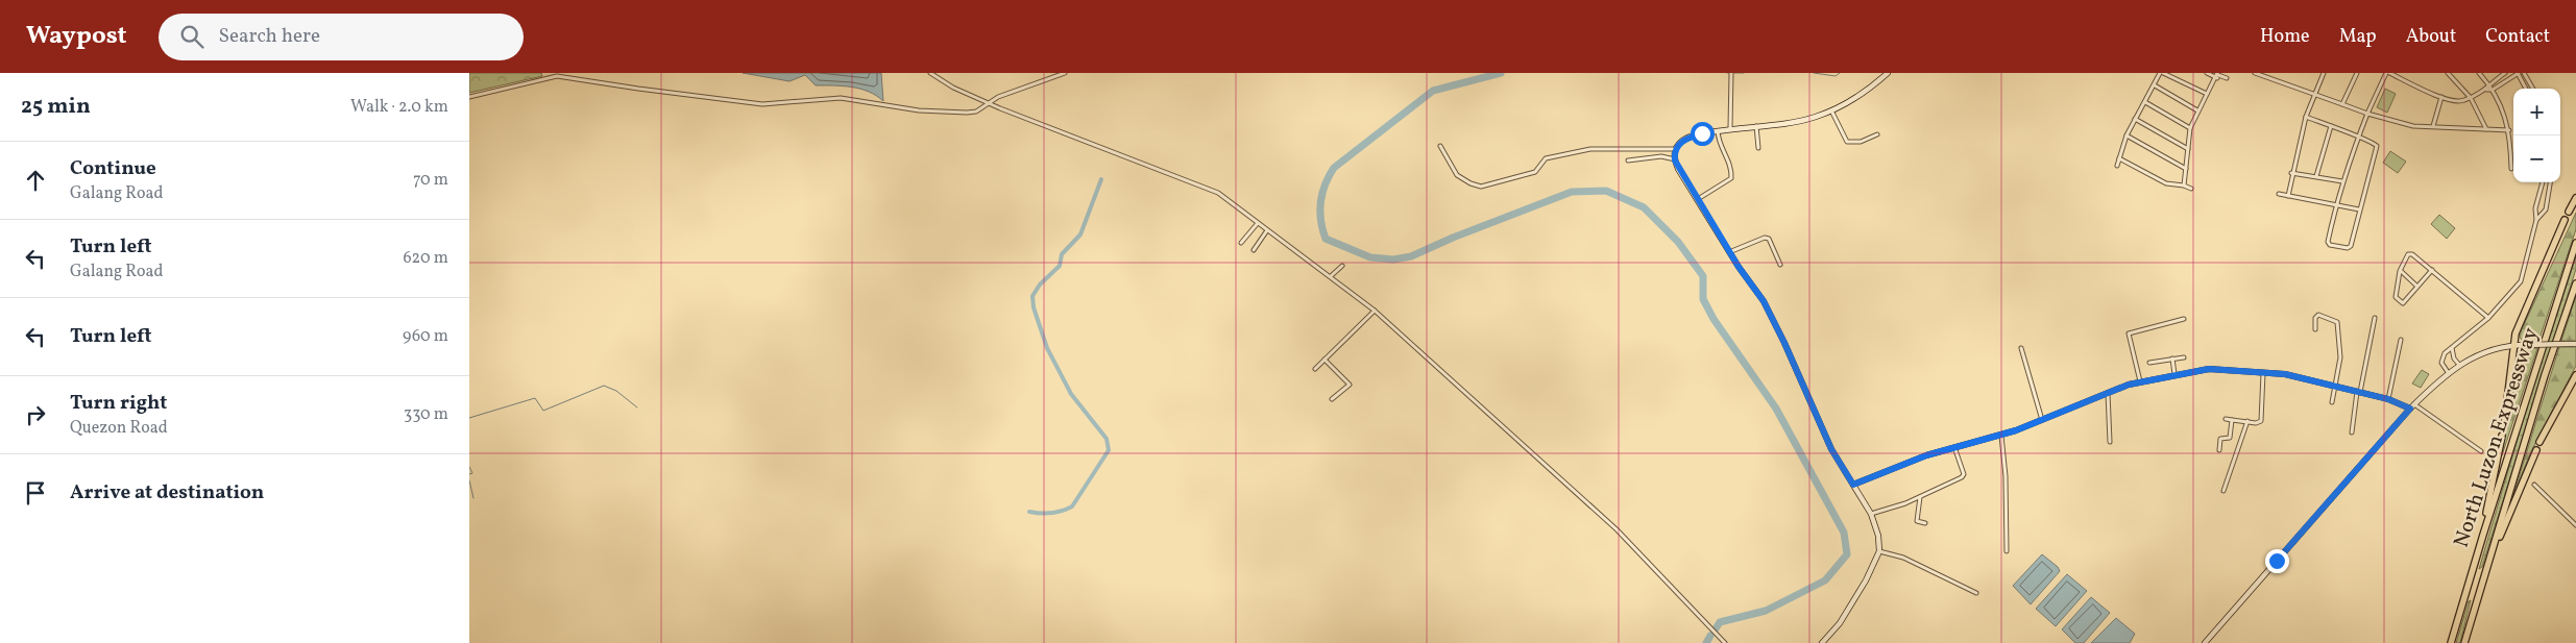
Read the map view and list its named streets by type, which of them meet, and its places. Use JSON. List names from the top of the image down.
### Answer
{
  "streets": {
    "highway": ["North Luzon Expressway"]
  },
  "page": {
    "header": "Waypost",
    "search": "Search here",
    "nav": [
      "Home",
      "Map",
      "About",
      "Contact"
    ],
    "heading": ["25 min", "Walk · 2.0 km"],
    "map_buttons": ["+", "−"],
    "list": [
      ["Continue", "Galang Road", "70 m"],
      ["Turn left", "Galang Road", "620 m"],
      ["Turn left", "960 m"],
      ["Turn right", "Quezon Road", "330 m"],
      "Arrive at destination"
    ]
  }
}
